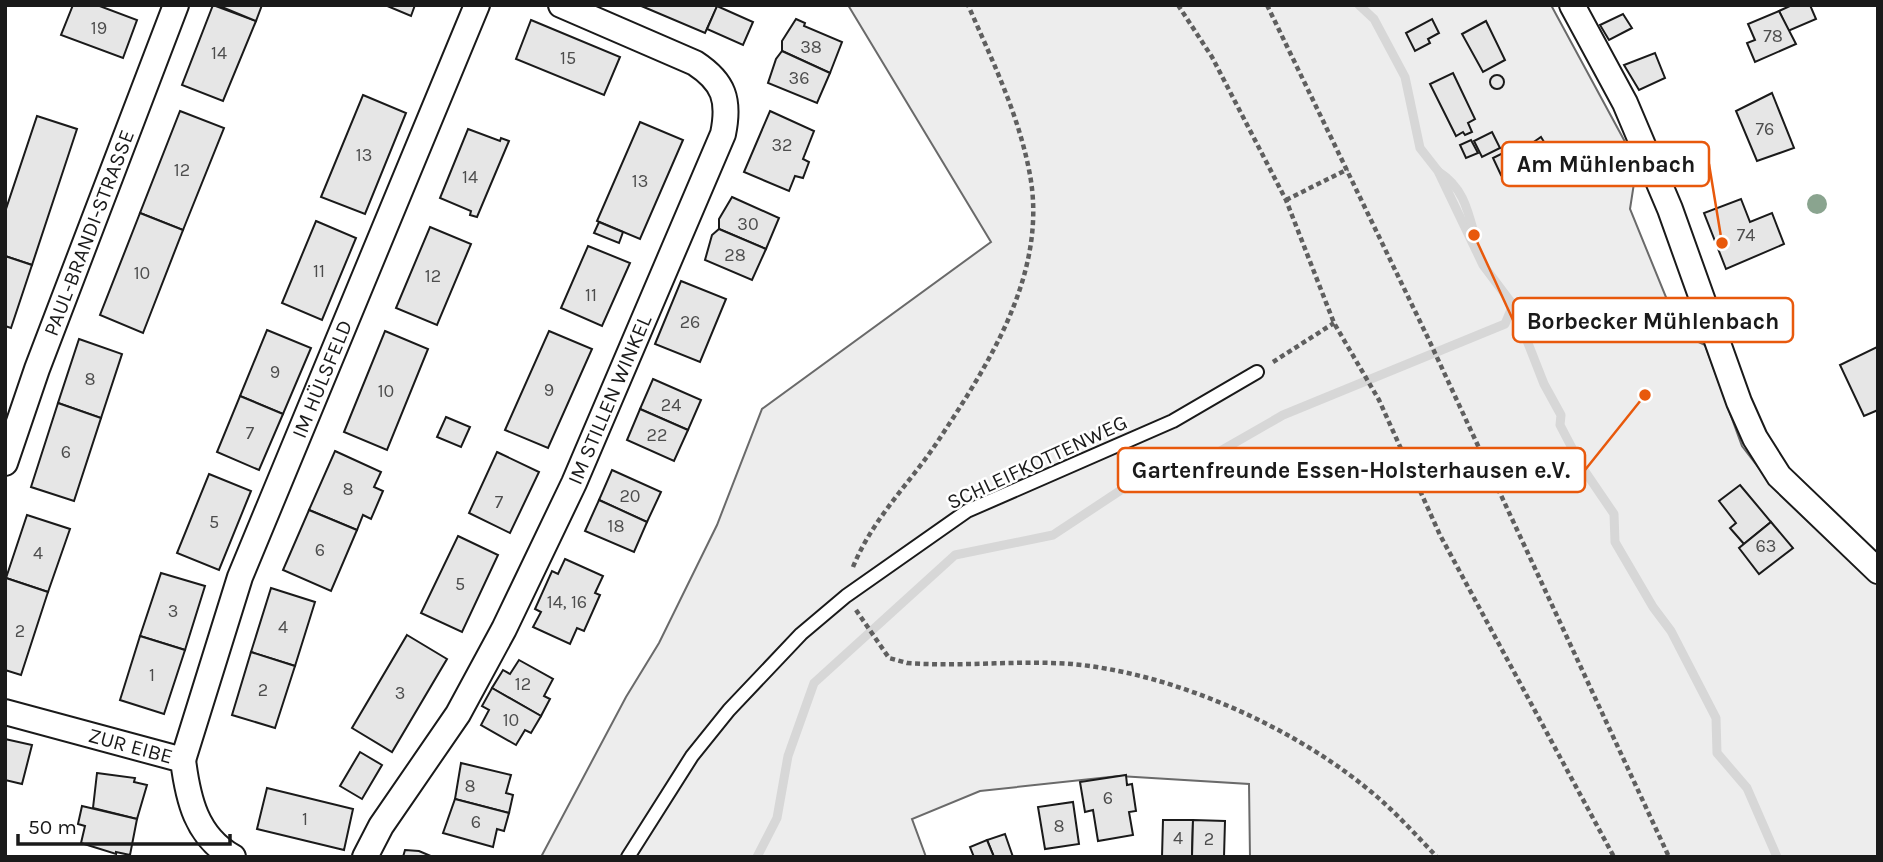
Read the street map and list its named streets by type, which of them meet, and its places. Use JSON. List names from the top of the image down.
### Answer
{
  "streets": {
    "street": [
      "PAUL-BRANDI-STRASSE",
      "IM HÜLSFELD",
      "IM STILLEN WINKEL",
      "ZUR EIBE"
    ],
    "lane": ["SCHLEIFKOTTENWEG"]
  },
  "crossings": [
    ["IM HÜLSFELD", "ZUR EIBE"]
  ],
  "places": ["Borbecker Mühlenbach", "Am Mühlenbach", "Gartenfreunde Essen-Holsterhausen e.V."],
  "house_numbers": [
    "19",
    "78",
    "38",
    "14",
    "15",
    "36",
    "76",
    "32",
    "13",
    "12",
    "14",
    "13",
    "30",
    "74",
    "28",
    "11",
    "10",
    "12",
    "11",
    "26",
    "9",
    "8",
    "9",
    "10",
    "24",
    "7",
    "22",
    "6",
    "8",
    "20",
    "7",
    "5",
    "18",
    "63",
    "6",
    "4",
    "5",
    "14, 16",
    "3",
    "4",
    "2",
    "1",
    "12",
    "2",
    "3",
    "10",
    "8",
    "6",
    "1",
    "6",
    "8",
    "4",
    "2"
  ],
  "scale_bar": "50 m"
}
